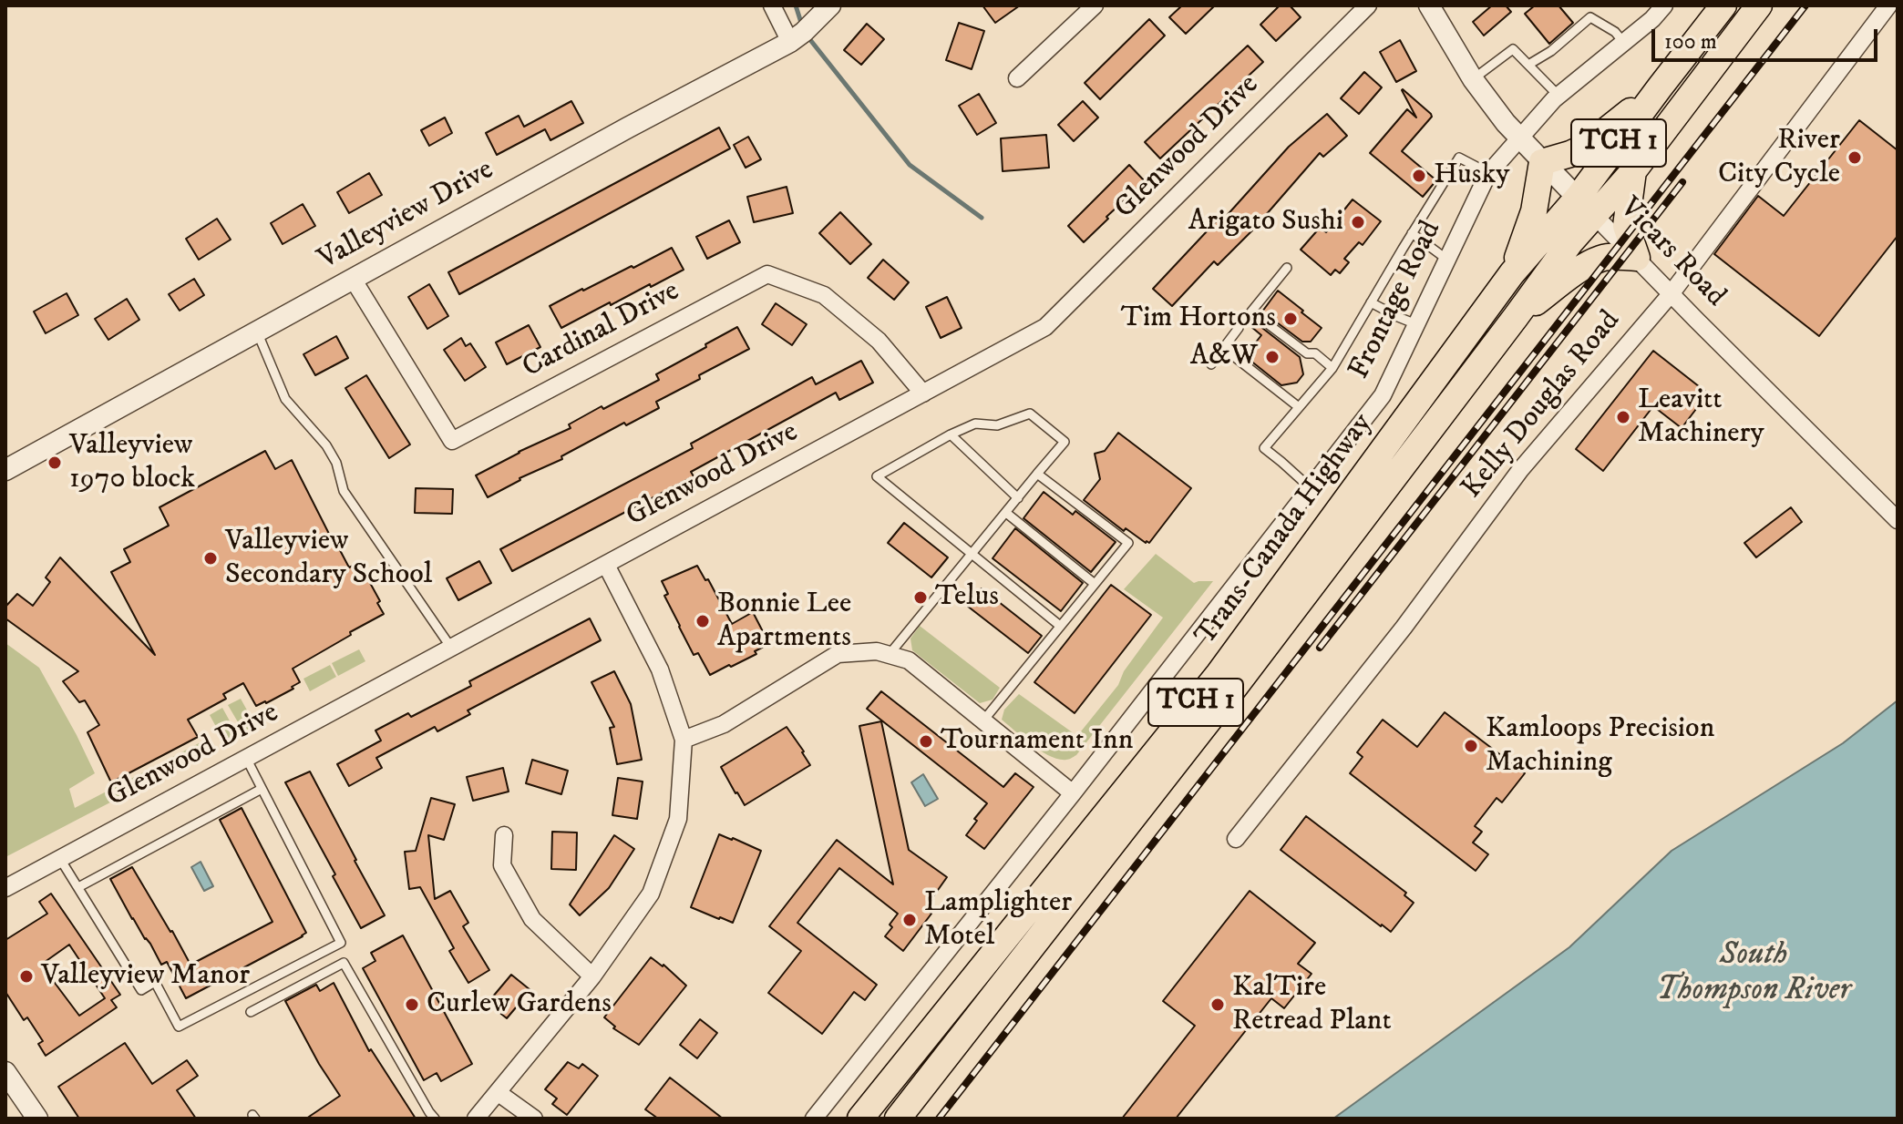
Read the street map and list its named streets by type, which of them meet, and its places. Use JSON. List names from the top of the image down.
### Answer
{
  "streets": {
    "highway": ["TCH 1", "Trans-Canada Highway"],
    "street": [
      "Glenwood Drive",
      "Valleyview Drive",
      "Vicars Road",
      "Frontage Road",
      "Cardinal Drive",
      "Kelly Douglas Road"
    ]
  },
  "crossings": [
    ["Glenwood Drive", "Cardinal Drive"],
    ["Valleyview Drive", "Cardinal Drive"],
    ["Vicars Road", "Frontage Road"],
    ["Vicars Road", "Kelly Douglas Road"],
    ["Vicars Road", "Trans-Canada Highway"]
  ],
  "water": ["South Thompson River"],
  "places": [
    "River City Cycle",
    "Husky",
    "Arigato Sushi",
    "Tim Hortons",
    "A&W",
    "Leavitt Machinery",
    "Valleyview 1970 block",
    "Valleyview Secondary School",
    "Telus",
    "Bonnie Lee Apartments",
    "Tournament Inn",
    "Kamloops Precision Machining",
    "Lamplighter Motel",
    "Valleyview Manor",
    "Curlew Gardens",
    "KalTire Retread Plant"
  ],
  "scale_bar": "100 m"
}
